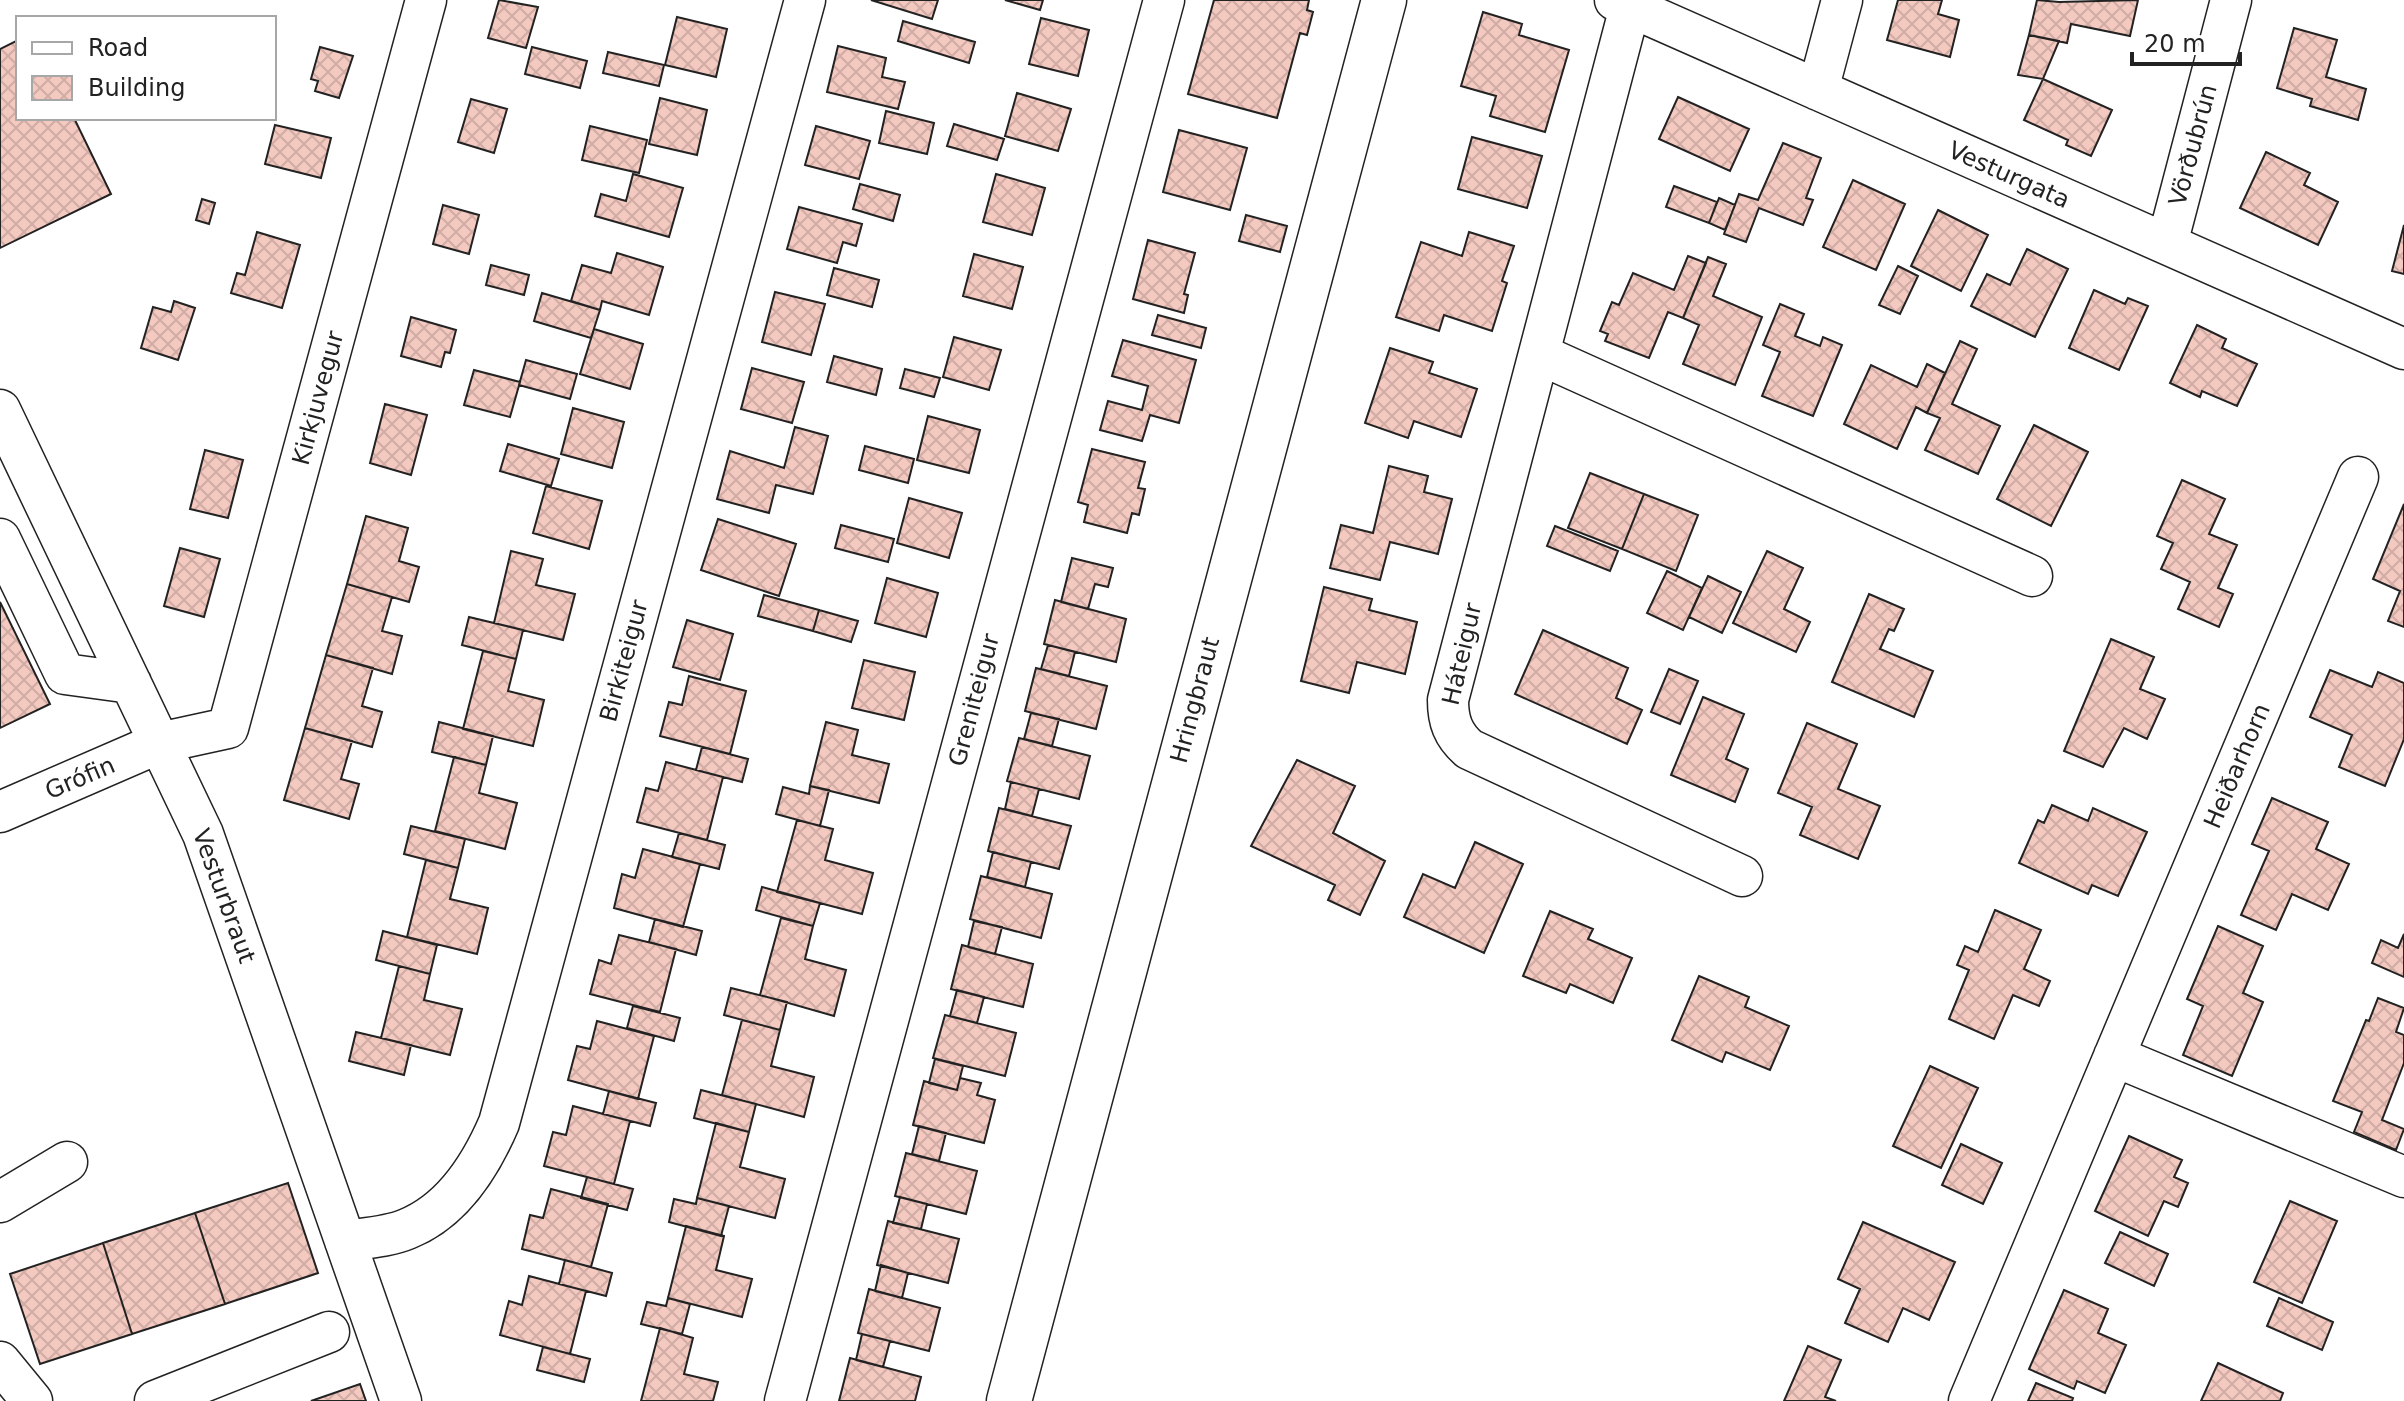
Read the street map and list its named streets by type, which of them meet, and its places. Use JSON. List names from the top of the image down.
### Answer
{
  "streets": {
    "main road": ["Hringbraut"],
    "street": [
      "Vörðubrún",
      "Vesturgata",
      "Kirkjuvegur",
      "Háteigur",
      "Birkiteigur",
      "Greniteigur",
      "Heiðarhorn",
      "Grófin",
      "Vesturbraut"
    ]
  },
  "crossings": [
    ["Vörðubrún", "Vesturgata"],
    ["Vesturgata", "Háteigur"],
    ["Kirkjuvegur", "Grófin"],
    ["Kirkjuvegur", "Vesturbraut"],
    ["Birkiteigur", "Vesturbraut"],
    ["Grófin", "Vesturbraut"]
  ],
  "legend": ["Road", "Building"],
  "scale_bar": "20 m"
}
